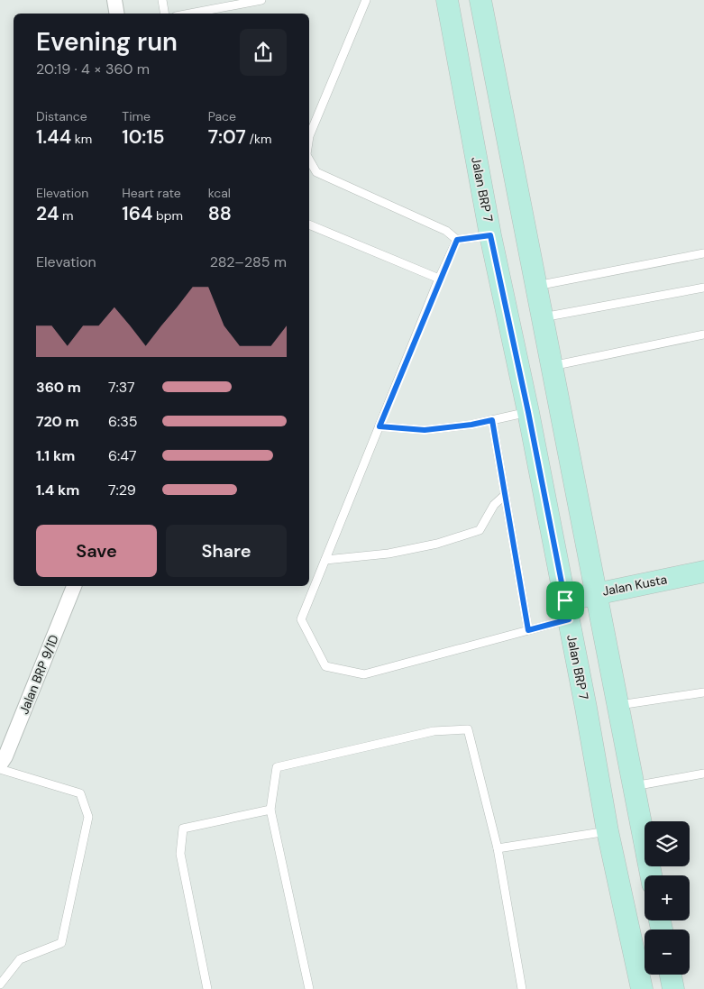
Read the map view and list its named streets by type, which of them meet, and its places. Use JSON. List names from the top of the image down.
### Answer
{
  "streets": {
    "main road": ["Jalan BRP 7", "Jalan Kusta"],
    "street": ["Jalan BRP 9/1D"]
  },
  "crossings": [
    ["Jalan BRP 7", "Jalan Kusta"]
  ],
  "page": {
    "heading": ["Evening run", "20:19 · 4 × 360 m"],
    "stats": [
      ["Distance", "1.44 km"],
      ["Time", "10:15"],
      ["Pace", "7:07 /km"],
      ["Elevation", "24 m"],
      ["Heart rate", "164 bpm"],
      ["kcal", "88"]
    ],
    "chart": ["Elevation", "282–285 m"],
    "list": [
      {
        "name": "360 m",
        "note": "7:37"
      },
      {
        "name": "720 m",
        "note": "6:35"
      },
      {
        "name": "1.1 km",
        "note": "6:47"
      },
      {
        "name": "1.4 km",
        "note": "7:29"
      }
    ],
    "buttons": ["Save", "Share"],
    "map_buttons": ["+", "−"]
  }
}
